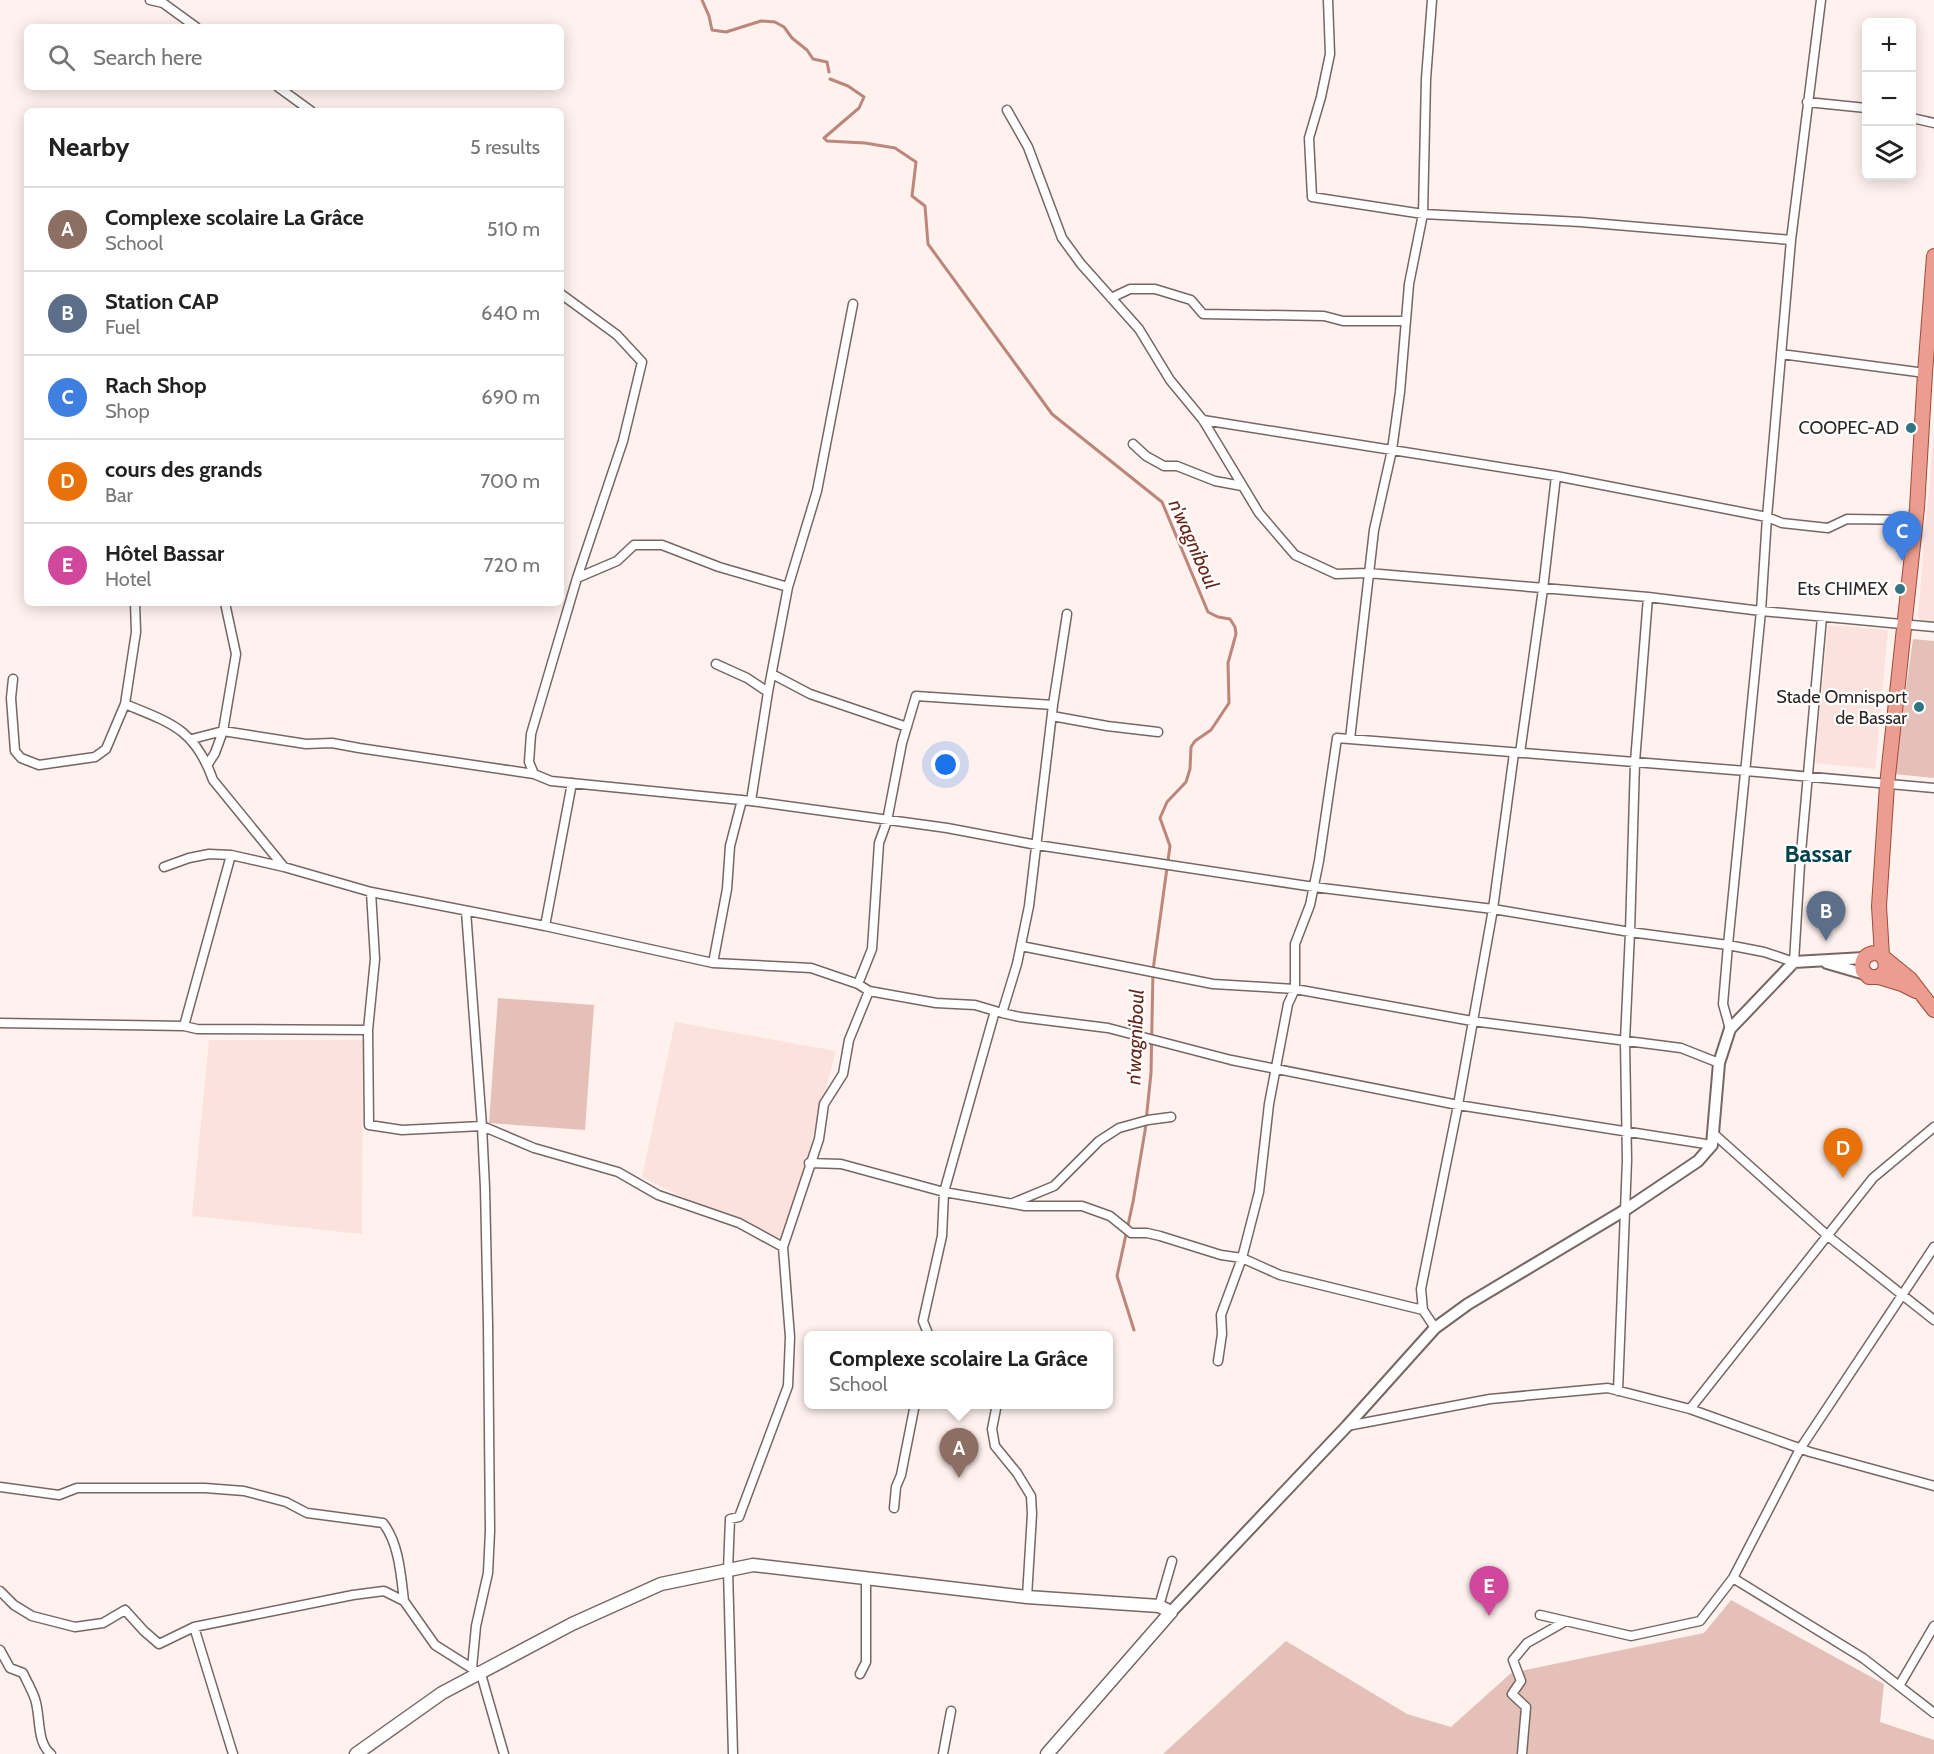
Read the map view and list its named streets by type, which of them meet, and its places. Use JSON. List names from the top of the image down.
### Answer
{
  "districts": ["Bassar"],
  "water": ["n'wagniboul"],
  "places": ["COOPEC-AD", "Ets CHIMEX", "Stade Omnisport de Bassar"],
  "page": {
    "map_buttons": ["+", "−"],
    "search": "Search here",
    "heading": ["Nearby", "5 results"],
    "list": [
      {
        "mark": "A",
        "name": "Complexe scolaire La Grâce",
        "note": "School",
        "value": "510 m"
      },
      {
        "mark": "B",
        "name": "Station CAP",
        "note": "Fuel",
        "value": "640 m"
      },
      {
        "mark": "C",
        "name": "Rach Shop",
        "note": "Shop",
        "value": "690 m"
      },
      {
        "mark": "D",
        "name": "cours des grands",
        "note": "Bar",
        "value": "700 m"
      },
      {
        "mark": "E",
        "name": "Hôtel Bassar",
        "note": "Hotel",
        "value": "720 m"
      }
    ],
    "pins": [
      "C",
      "B",
      "D",
      "A",
      "E"
    ],
    "popup": ["Complexe scolaire La Grâce", "School"]
  }
}
